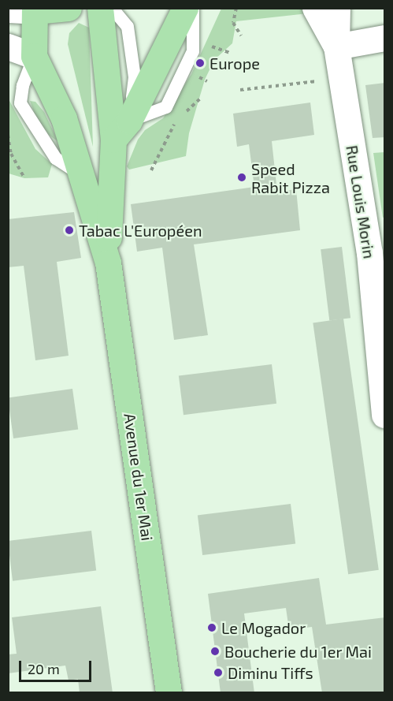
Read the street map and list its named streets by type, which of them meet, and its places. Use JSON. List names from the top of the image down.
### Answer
{
  "streets": {
    "main road": ["Avenue du 1er Mai"],
    "street": ["Rue Louis Morin"]
  },
  "places": [
    "Europe",
    "Speed Rabit Pizza",
    "Tabac L'Européen",
    "Le Mogador",
    "Boucherie du 1er Mai",
    "Diminu Tiffs"
  ],
  "scale_bar": "20 m"
}
